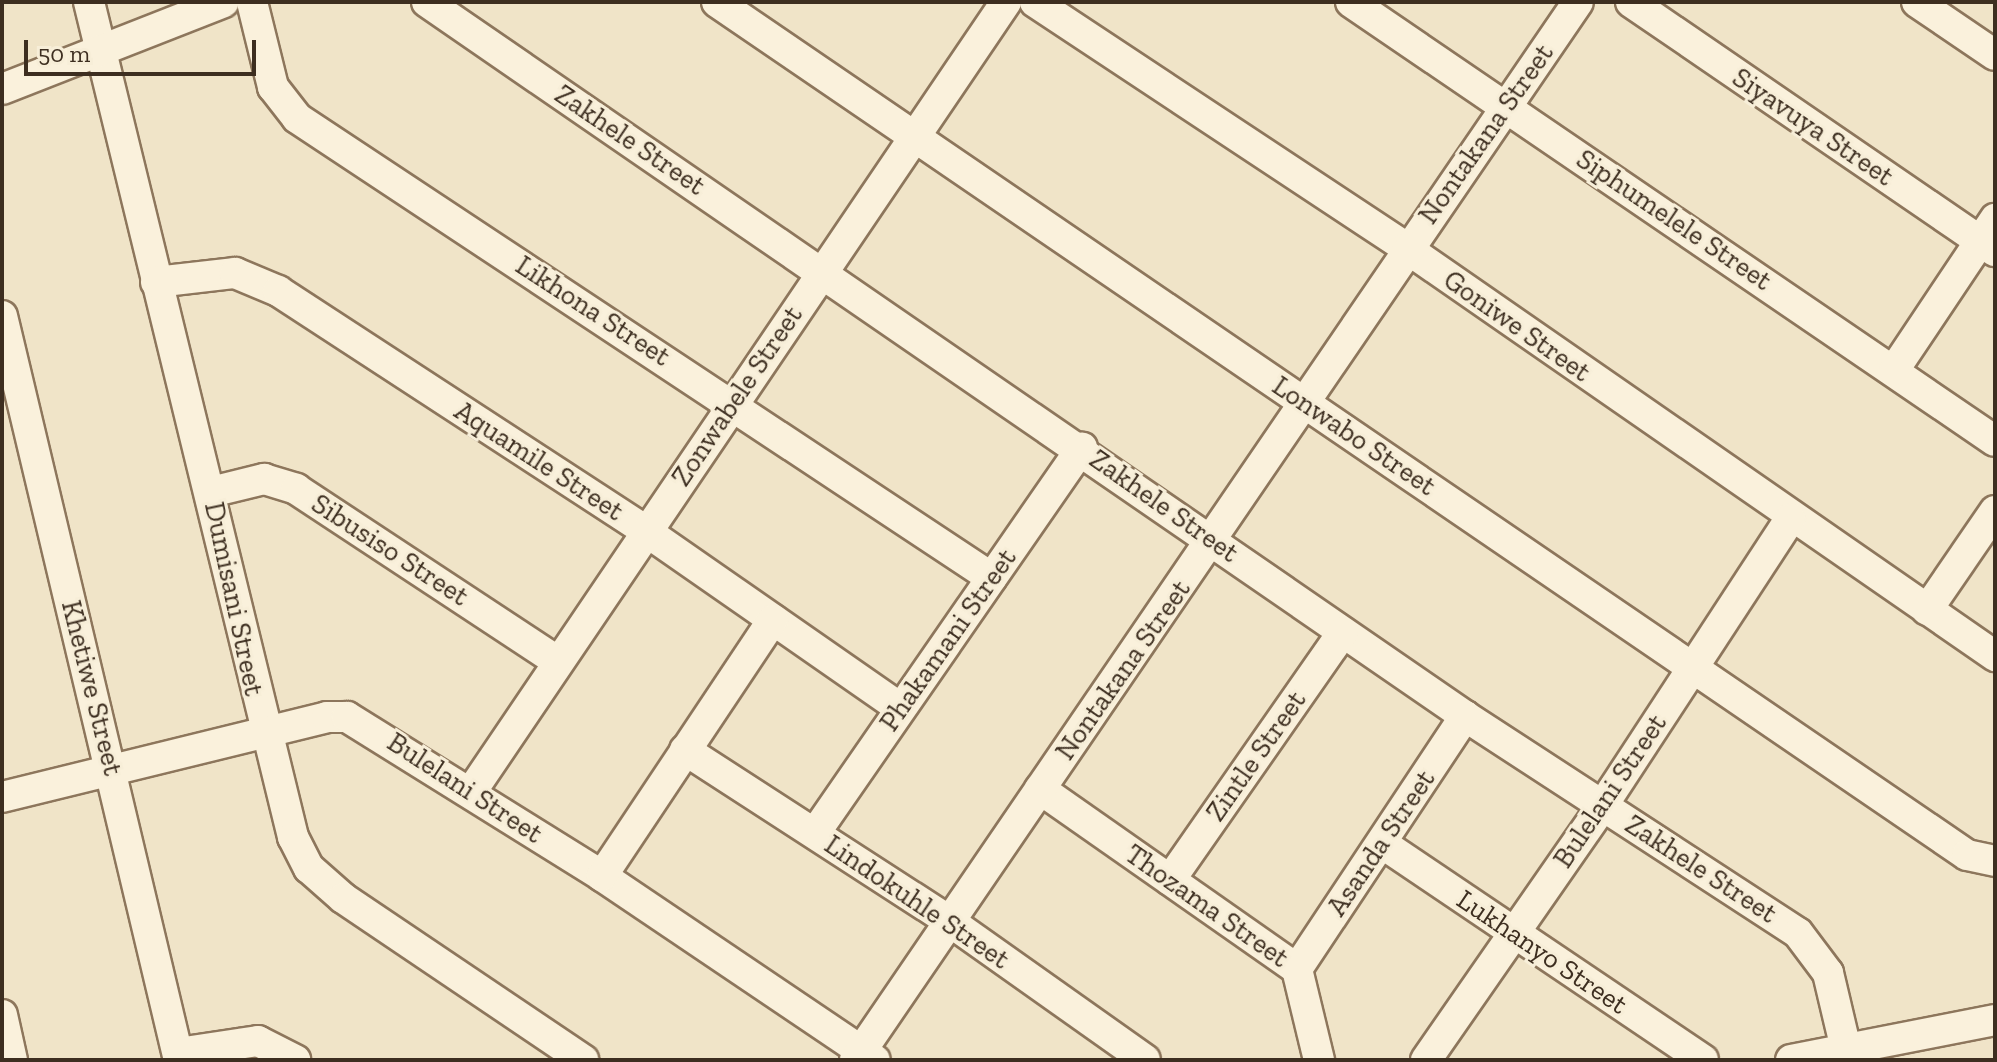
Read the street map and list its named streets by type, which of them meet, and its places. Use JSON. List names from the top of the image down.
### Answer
{
  "streets": {
    "street": [
      "Siyavuya Street",
      "Nontakana Street",
      "Zakhele Street",
      "Siphumelele Street",
      "Likhona Street",
      "Goniwe Street",
      "Zonwabele Street",
      "Lonwabo Street",
      "Aquamile Street",
      "Sibusiso Street",
      "Dumisani Street",
      "Phakamani Street",
      "Khetiwe Street",
      "Zintle Street",
      "Bulelani Street",
      "Asanda Street",
      "Lindokuhle Street",
      "Thozama Street",
      "Lukhanyo Street"
    ]
  },
  "crossings": [
    ["Nontakana Street", "Zakhele Street"],
    ["Nontakana Street", "Siphumelele Street"],
    ["Nontakana Street", "Goniwe Street"],
    ["Nontakana Street", "Lonwabo Street"],
    ["Nontakana Street", "Bulelani Street"],
    ["Nontakana Street", "Lindokuhle Street"],
    ["Nontakana Street", "Thozama Street"],
    ["Zakhele Street", "Zonwabele Street"],
    ["Zakhele Street", "Phakamani Street"],
    ["Zakhele Street", "Zintle Street"],
    ["Zakhele Street", "Bulelani Street"],
    ["Zakhele Street", "Asanda Street"],
    ["Likhona Street", "Zonwabele Street"],
    ["Likhona Street", "Phakamani Street"],
    ["Goniwe Street", "Bulelani Street"],
    ["Zonwabele Street", "Lonwabo Street"],
    ["Zonwabele Street", "Aquamile Street"],
    ["Zonwabele Street", "Sibusiso Street"],
    ["Zonwabele Street", "Bulelani Street"],
    ["Lonwabo Street", "Bulelani Street"],
    ["Aquamile Street", "Dumisani Street"],
    ["Aquamile Street", "Phakamani Street"],
    ["Sibusiso Street", "Dumisani Street"],
    ["Dumisani Street", "Bulelani Street"],
    ["Phakamani Street", "Lindokuhle Street"],
    ["Khetiwe Street", "Bulelani Street"],
    ["Zintle Street", "Thozama Street"],
    ["Bulelani Street", "Lukhanyo Street"],
    ["Asanda Street", "Thozama Street"],
    ["Asanda Street", "Lukhanyo Street"]
  ],
  "scale_bar": "50 m"
}
